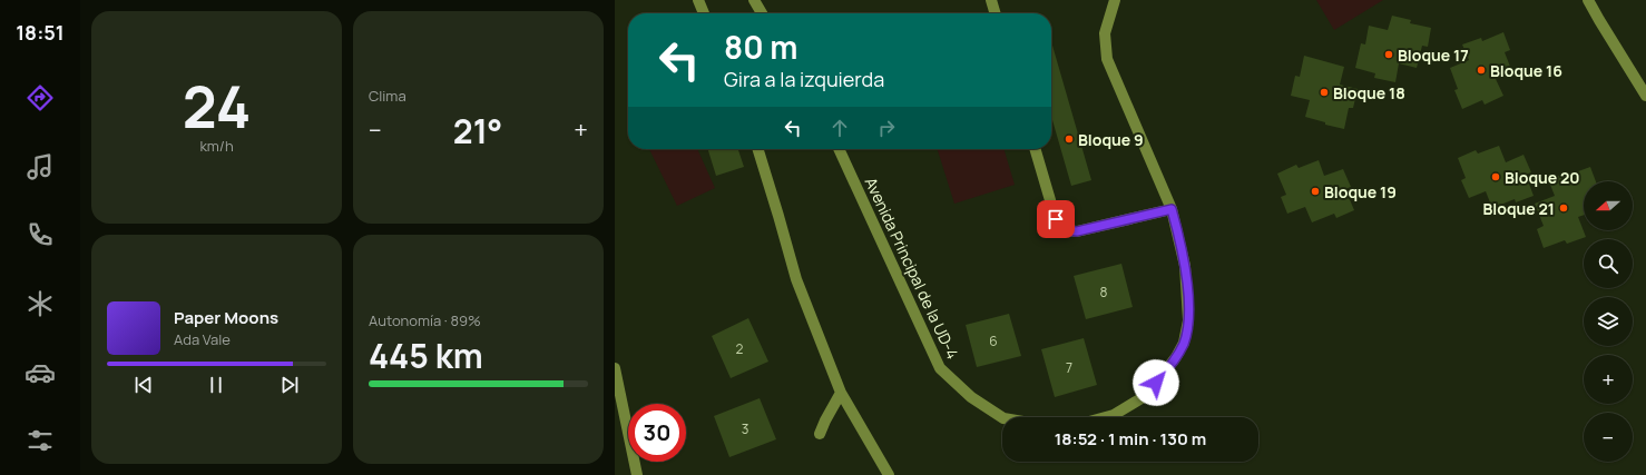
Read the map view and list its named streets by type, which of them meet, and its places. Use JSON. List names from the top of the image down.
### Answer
{
  "streets": {
    "street": ["Avenida Principal de la UD-4"]
  },
  "places": [
    "Bloque 17",
    "Bloque 16",
    "Bloque 18",
    "Bloque 9",
    "Bloque 20",
    "Bloque 19",
    "Bloque 21"
  ],
  "house_numbers": [
    "8",
    "6",
    "2",
    "7",
    "3"
  ],
  "north": "left",
  "page": {
    "tabs": "18:51",
    "tile": [
      ["24", "km/h"],
      "Clima",
      ["Autonomía · 89%", "445 km"]
    ],
    "turn": ["80 m", "Gira a la izquierda"],
    "heat": ["−", "21°", "+"],
    "map_buttons": ["+", "−"],
    "song": ["Paper Moons", "Ada Vale"],
    "limit": "30",
    "trip": "18:52 · 1 min · 130 m"
  }
}
